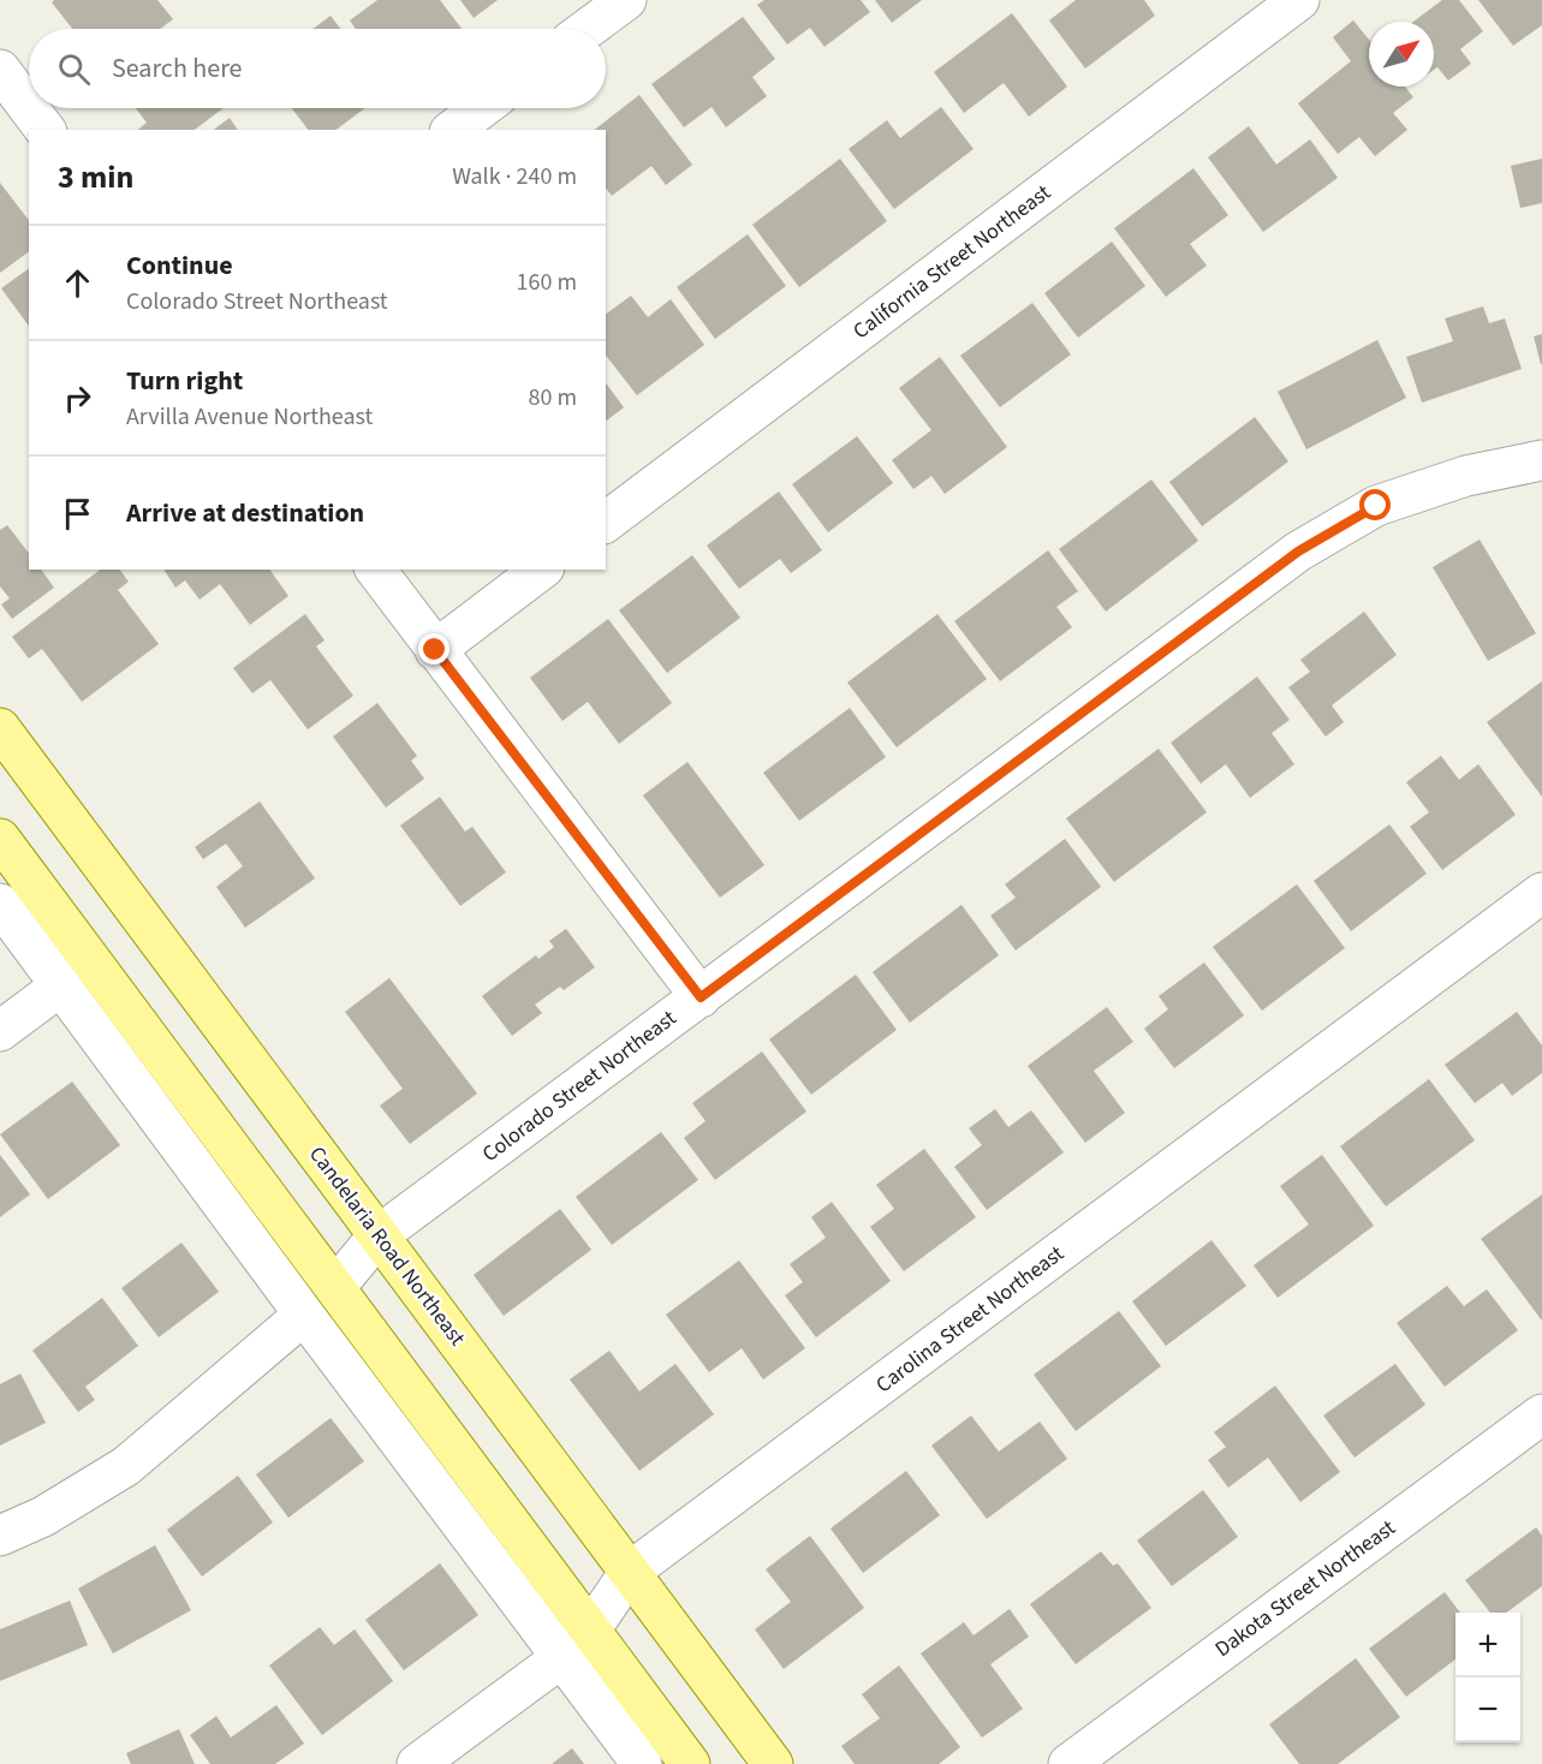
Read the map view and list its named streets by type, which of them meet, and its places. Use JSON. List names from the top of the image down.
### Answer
{
  "streets": {
    "main road": ["Candelaria Road Northeast"],
    "street": [
      "California Street Northeast",
      "Colorado Street Northeast",
      "Carolina Street Northeast",
      "Dakota Street Northeast"
    ]
  },
  "crossings": [
    ["Colorado Street Northeast", "Candelaria Road Northeast"],
    ["Candelaria Road Northeast", "Carolina Street Northeast"]
  ],
  "north": "top right",
  "page": {
    "search": "Search here",
    "heading": ["3 min", "Walk · 240 m"],
    "list": [
      ["Continue", "Colorado Street Northeast", "160 m"],
      ["Turn right", "Arvilla Avenue Northeast", "80 m"],
      "Arrive at destination"
    ],
    "map_buttons": ["+", "−"]
  }
}
